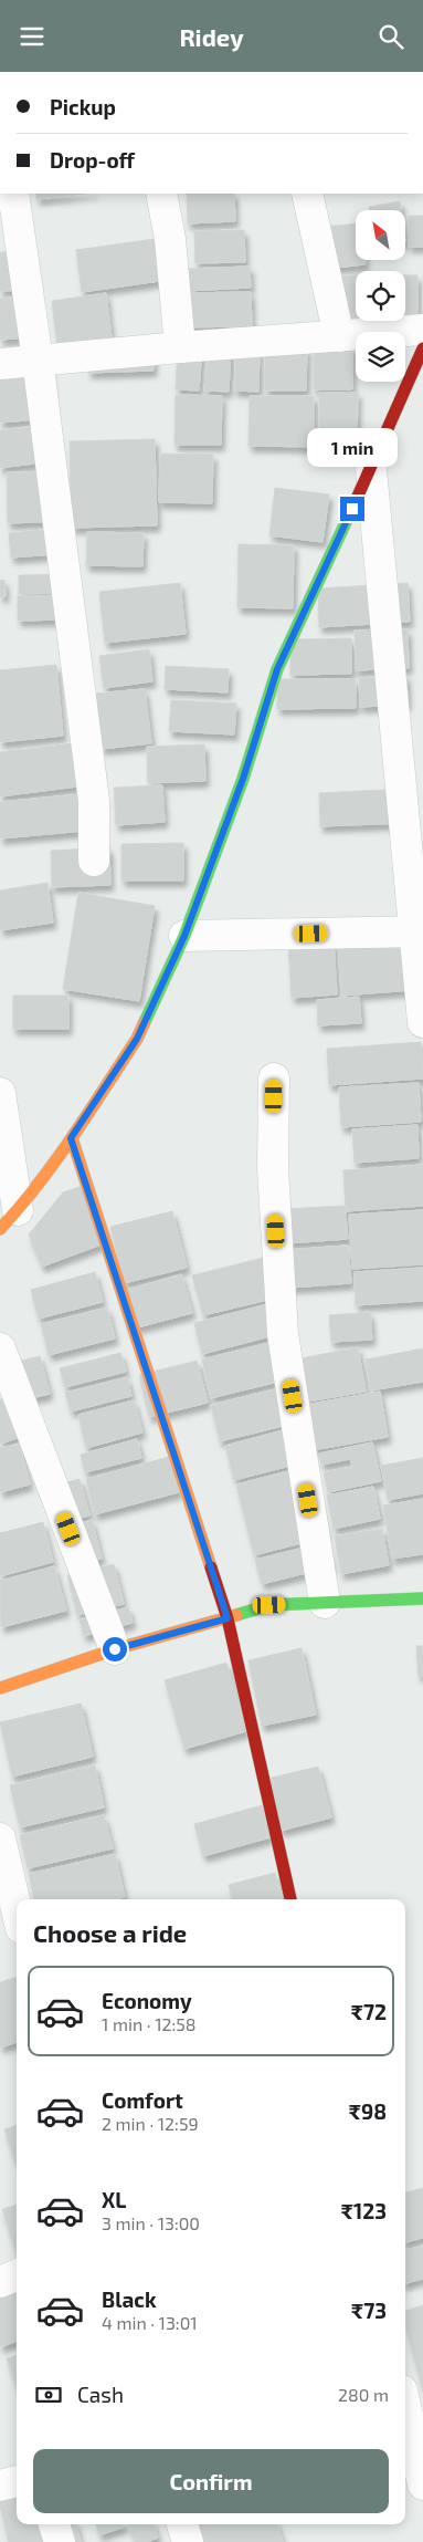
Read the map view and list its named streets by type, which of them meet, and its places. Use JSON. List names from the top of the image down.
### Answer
{
  "north": "top left",
  "page": {
    "header": "Ridey",
    "banner": ["Pickup", "Drop-off"],
    "bubble": "1 min",
    "heading": "Choose a ride",
    "list": [
      {
        "name": "Economy",
        "note": "1 min · 12:58",
        "value": "₹72"
      },
      {
        "name": "Comfort",
        "note": "2 min · 12:59",
        "value": "₹98"
      },
      {
        "name": "XL",
        "note": "3 min · 13:00",
        "value": "₹123"
      },
      {
        "name": "Black",
        "note": "4 min · 13:01",
        "value": "₹73"
      }
    ],
    "pay": ["Cash", "280 m"],
    "buttons": "Confirm"
  }
}
